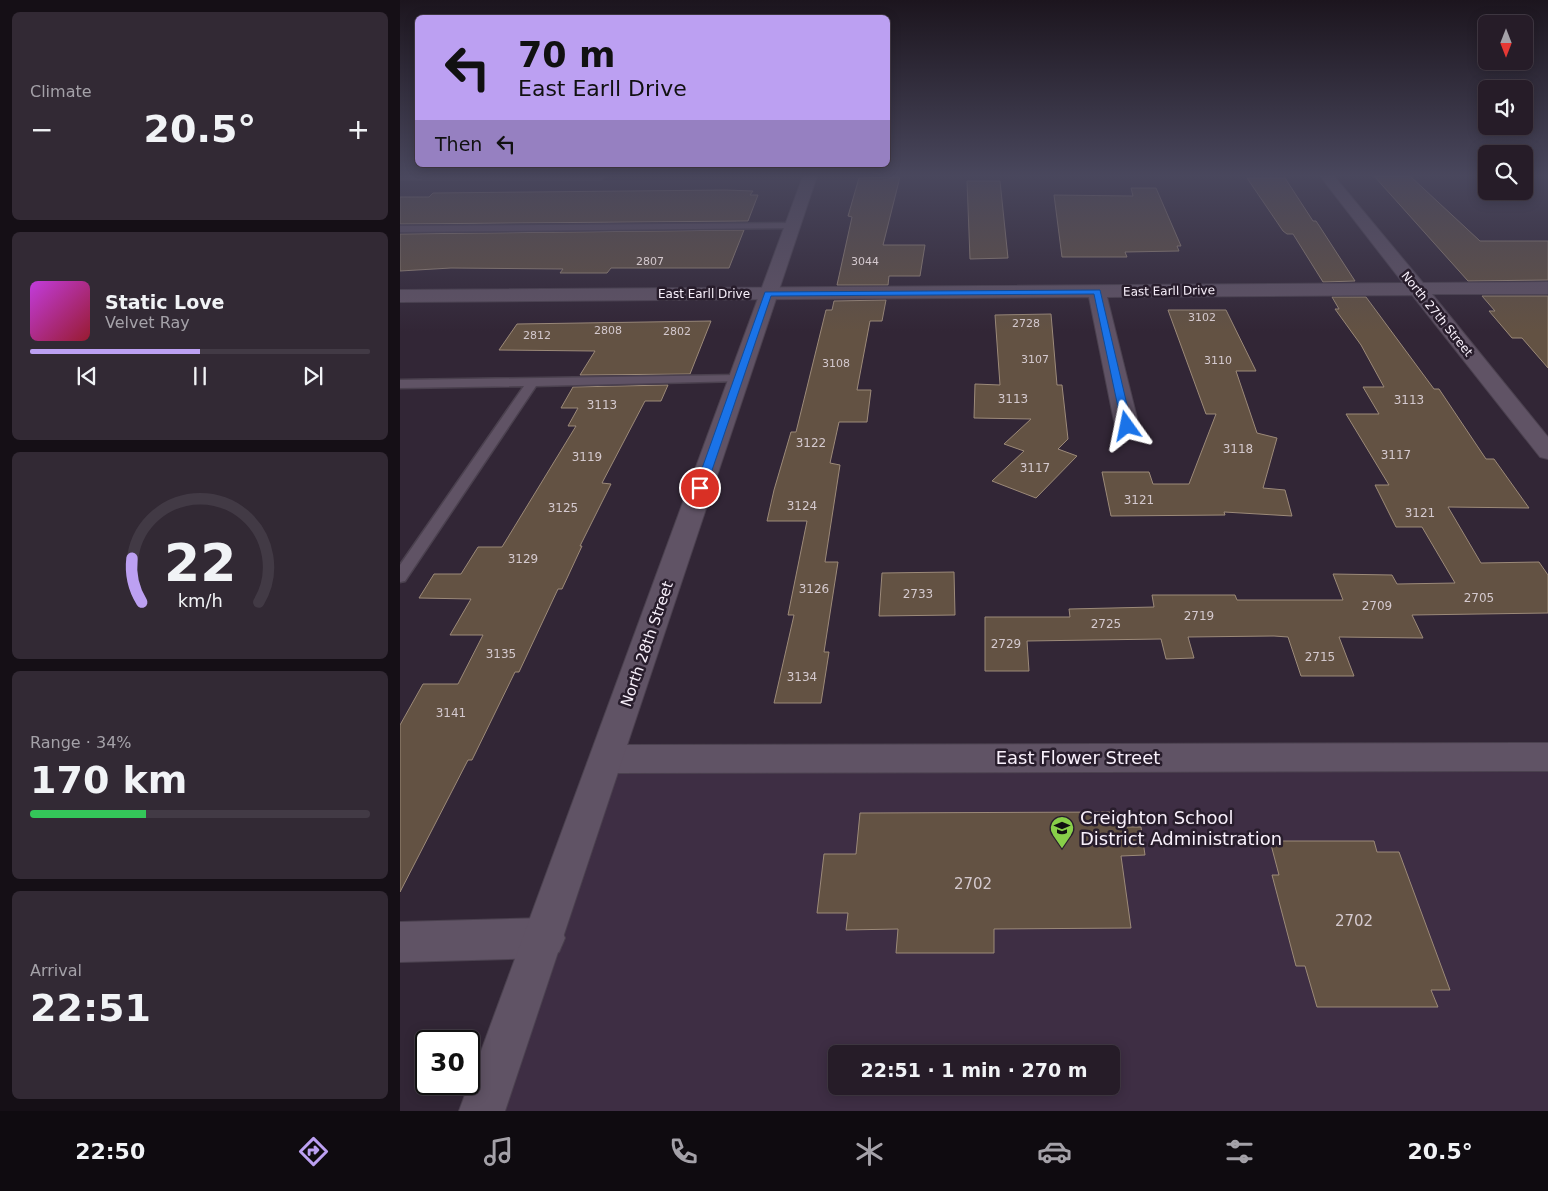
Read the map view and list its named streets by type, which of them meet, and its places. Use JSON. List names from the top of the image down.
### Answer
{
  "streets": {
    "street": [
      "East Earll Drive",
      "North 27th Street",
      "North 28th Street",
      "East Flower Street"
    ]
  },
  "crossings": [
    ["East Earll Drive", "North 27th Street"],
    ["East Earll Drive", "North 28th Street"],
    ["North 28th Street", "East Flower Street"]
  ],
  "places": {
    "school or university": ["Creighton School District Administration"]
  },
  "house_numbers": [
    "2807",
    "3044",
    "3102",
    "2728",
    "2808",
    "2802",
    "2812",
    "3107",
    "3110",
    "3108",
    "3113",
    "3113",
    "3113",
    "3122",
    "3118",
    "3117",
    "3119",
    "3117",
    "3121",
    "3124",
    "3125",
    "3121",
    "3129",
    "3126",
    "2733",
    "2705",
    "2709",
    "2719",
    "2725",
    "2729",
    "3135",
    "2715",
    "3134",
    "3141",
    "2702",
    "2702"
  ],
  "north": "bottom",
  "page": {
    "tile": [
      "Climate",
      ["Range · 34%", "170 km"],
      ["Arrival", "22:51"]
    ],
    "turn": ["70 m", "East Earll Drive"],
    "heat": ["−", "20.5°", "+"],
    "then": "Then",
    "song": ["Static Love", "Velvet Ray"],
    "limit": "30",
    "trip": "22:51 · 1 min · 270 m",
    "tabs": ["22:50", "20.5°"],
    "gauge": ["22", "km/h"]
  }
}
